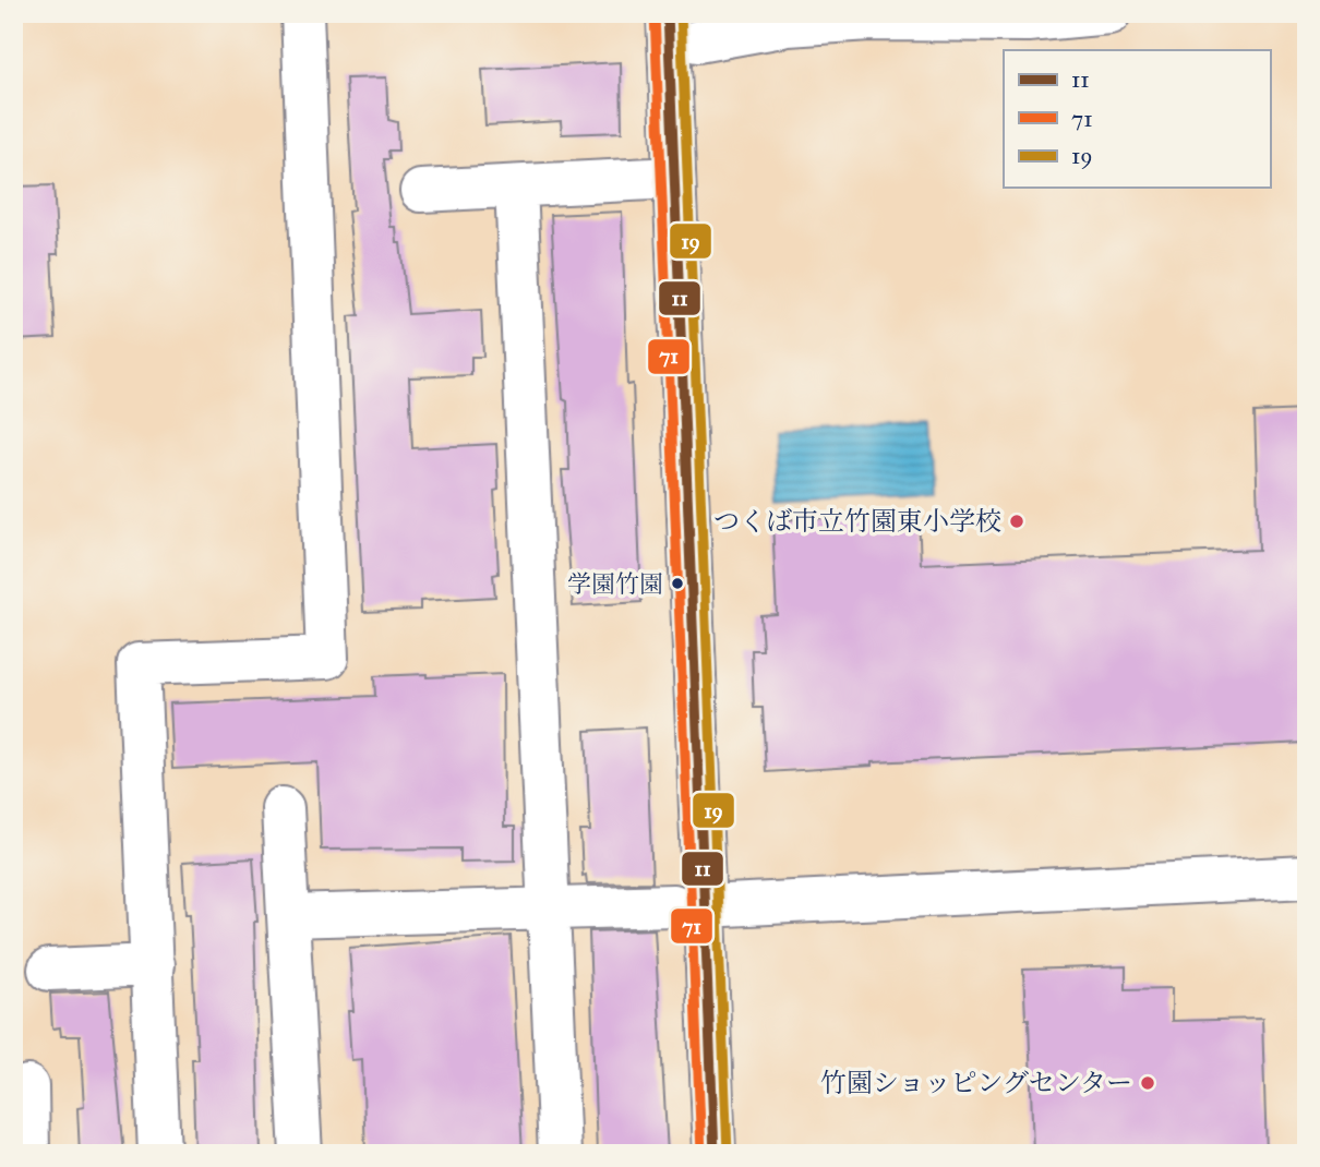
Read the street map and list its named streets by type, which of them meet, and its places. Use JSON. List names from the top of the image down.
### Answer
{
  "places": ["つくば市立竹園東小学校", "学園竹園", "竹園ショッピングセンター"],
  "lines": ["transit line 11", "transit line 19", "transit line 71"],
  "legend": ["11", "71", "19"]
}
